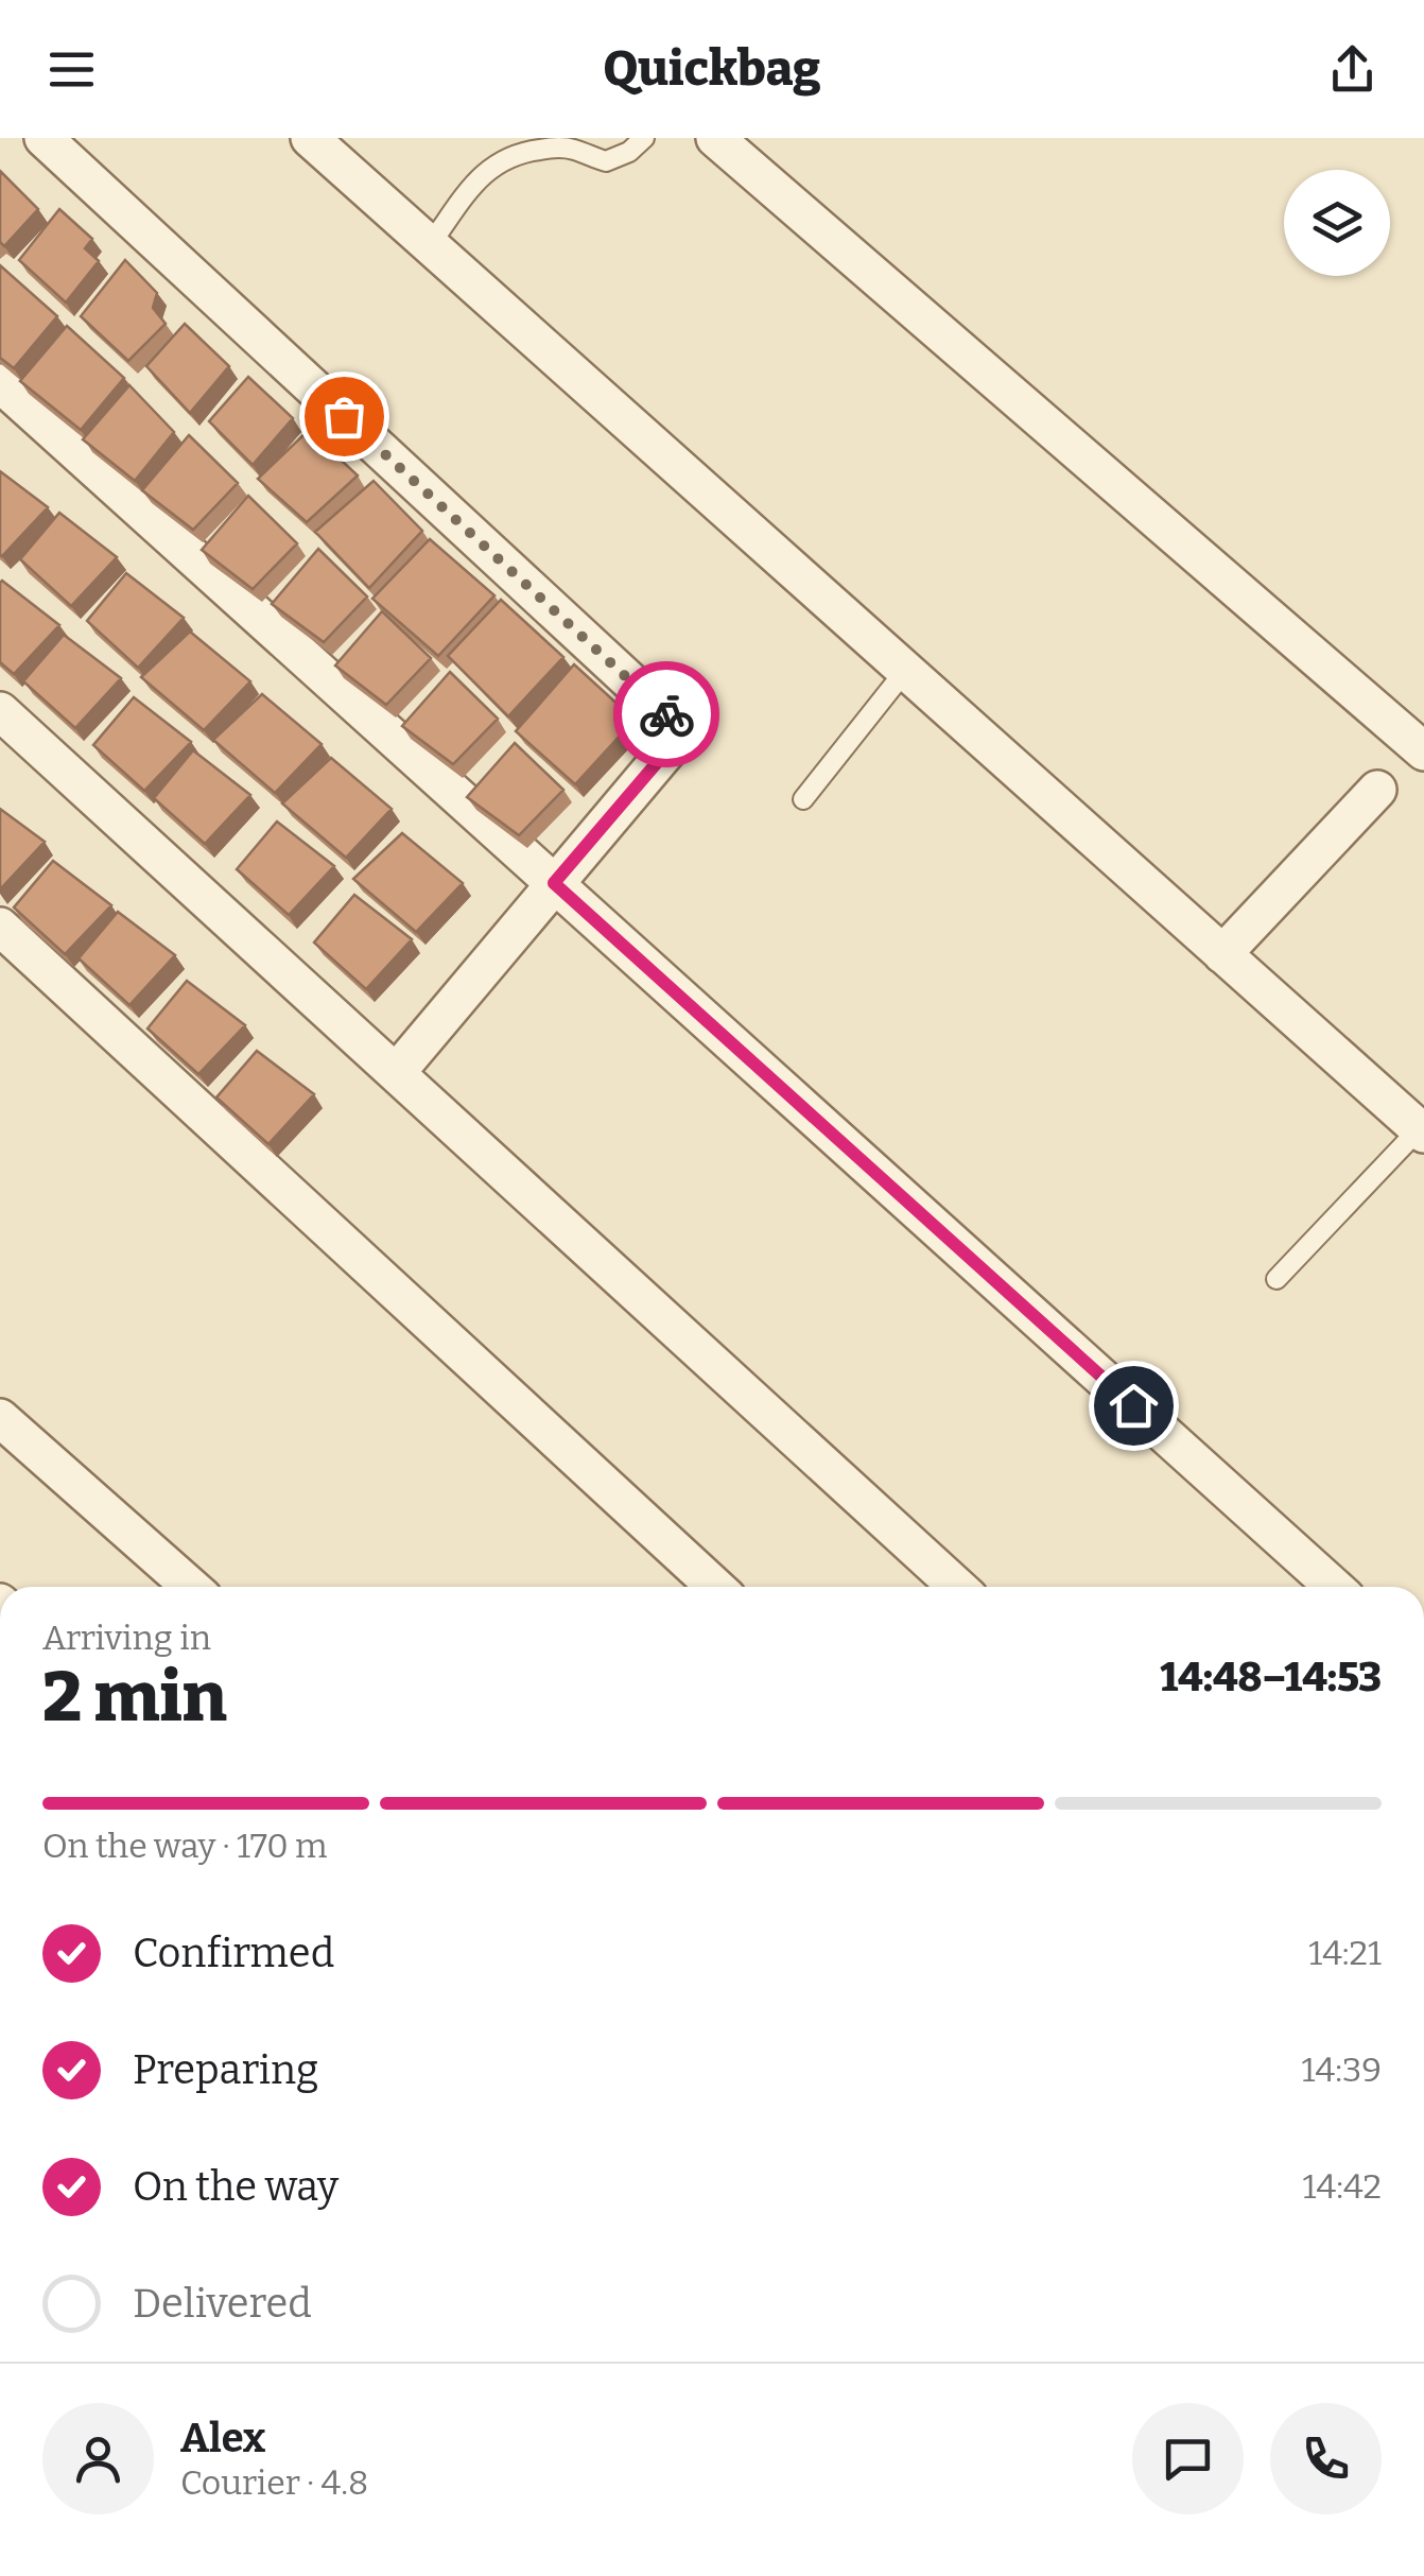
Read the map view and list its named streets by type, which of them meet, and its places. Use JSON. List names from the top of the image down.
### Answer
{
  "page": {
    "header": "Quickbag",
    "heading": ["2 min", "Arriving in", "14:48–14:53"],
    "panel": ["Alex", "Courier · 4.8"],
    "bar": "On the way · 170 m",
    "list": [
      ["Confirmed", "14:21"],
      ["Preparing", "14:39"],
      ["On the way", "14:42"],
      "Delivered"
    ]
  }
}
